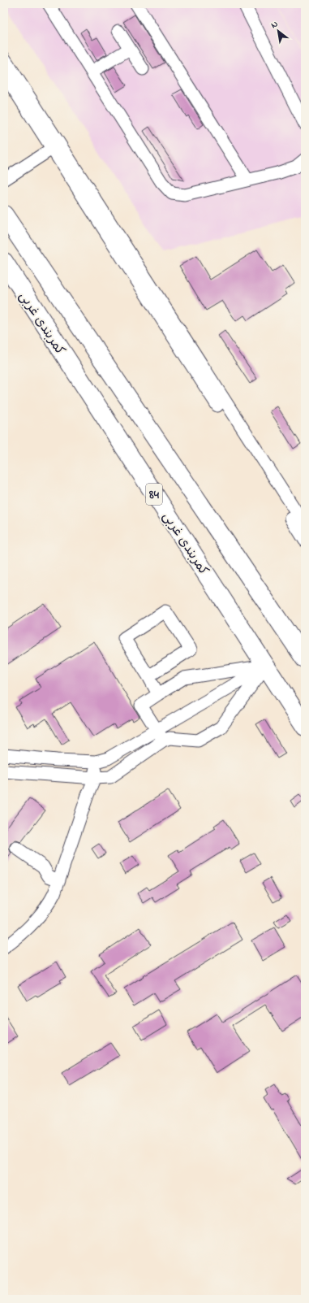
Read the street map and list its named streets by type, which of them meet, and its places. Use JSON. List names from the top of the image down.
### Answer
{
  "streets": {
    "highway": ["کمربندی غربی", "84"]
  },
  "north": "top left"
}
